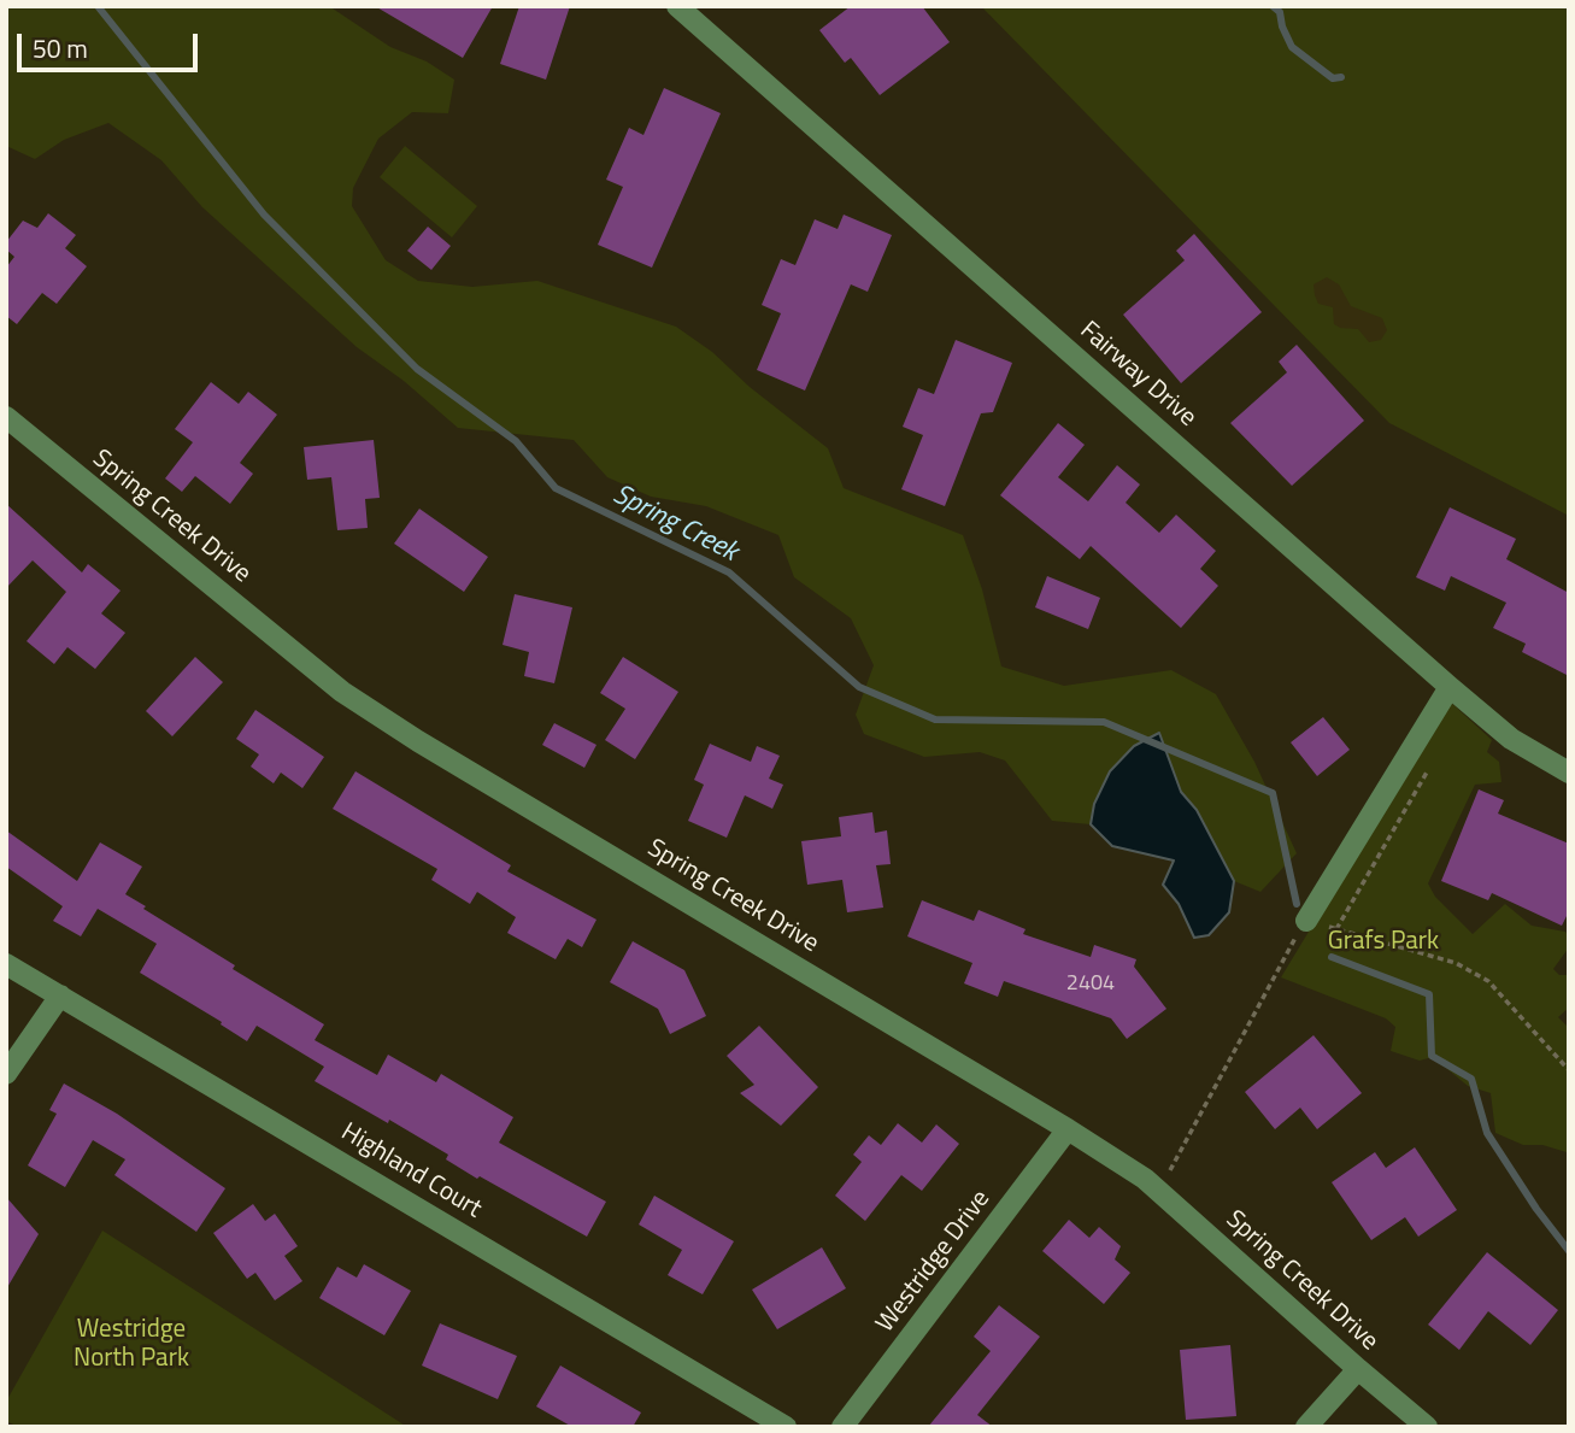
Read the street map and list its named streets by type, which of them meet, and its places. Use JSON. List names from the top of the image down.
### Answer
{
  "streets": {
    "street": [
      "Fairway Drive",
      "Spring Creek Drive",
      "Highland Court",
      "Westridge Drive"
    ]
  },
  "crossings": [
    ["Spring Creek Drive", "Westridge Drive"]
  ],
  "water": ["Spring Creek"],
  "parks": ["Grafs Park", "Westridge North Park"],
  "house_numbers": ["2404"],
  "scale_bar": "50 m"
}
